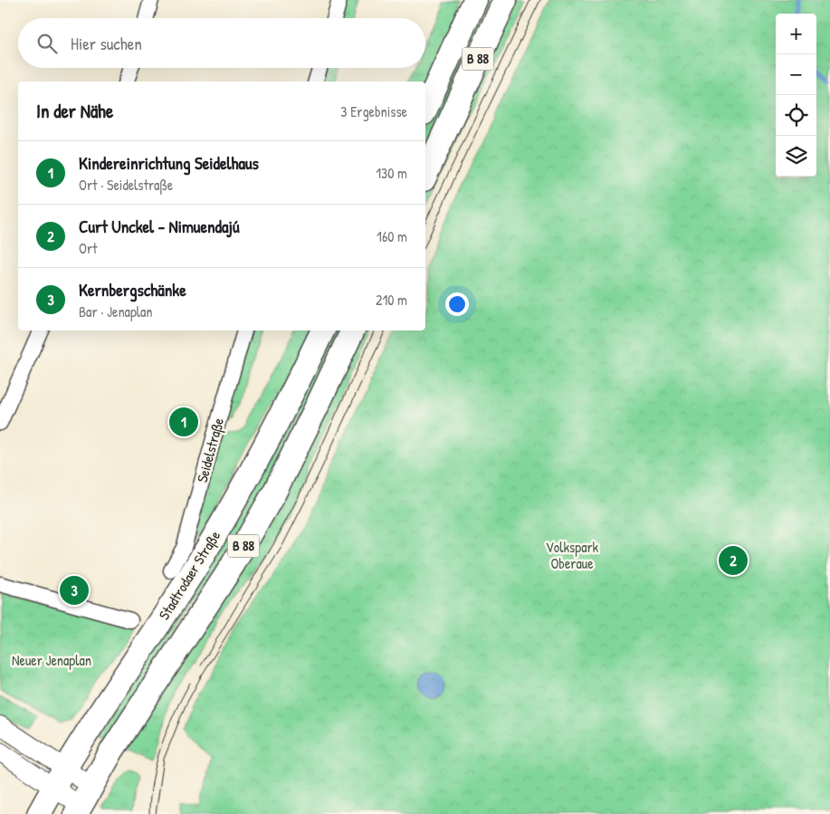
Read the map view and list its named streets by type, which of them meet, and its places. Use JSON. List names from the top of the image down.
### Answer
{
  "streets": {
    "main road": ["B 88", "Stadtrodaer Straße"],
    "street": ["Seidelstraße"]
  },
  "parks": ["Volkspark Oberaue", "Neuer Jenaplan"],
  "page": {
    "map_buttons": ["+", "−"],
    "search": "Hier suchen",
    "heading": ["In der Nähe", "3 Ergebnisse"],
    "list": [
      {
        "mark": "1",
        "name": "Kindereinrichtung Seidelhaus",
        "note": "Ort · Seidelstraße",
        "value": "130 m"
      },
      {
        "mark": "2",
        "name": "Curt Unckel - Nimuendajú",
        "note": "Ort",
        "value": "160 m"
      },
      {
        "mark": "3",
        "name": "Kernbergschänke",
        "note": "Bar · Jenaplan",
        "value": "210 m"
      }
    ],
    "pins": ["1", "2", "3"]
  }
}
